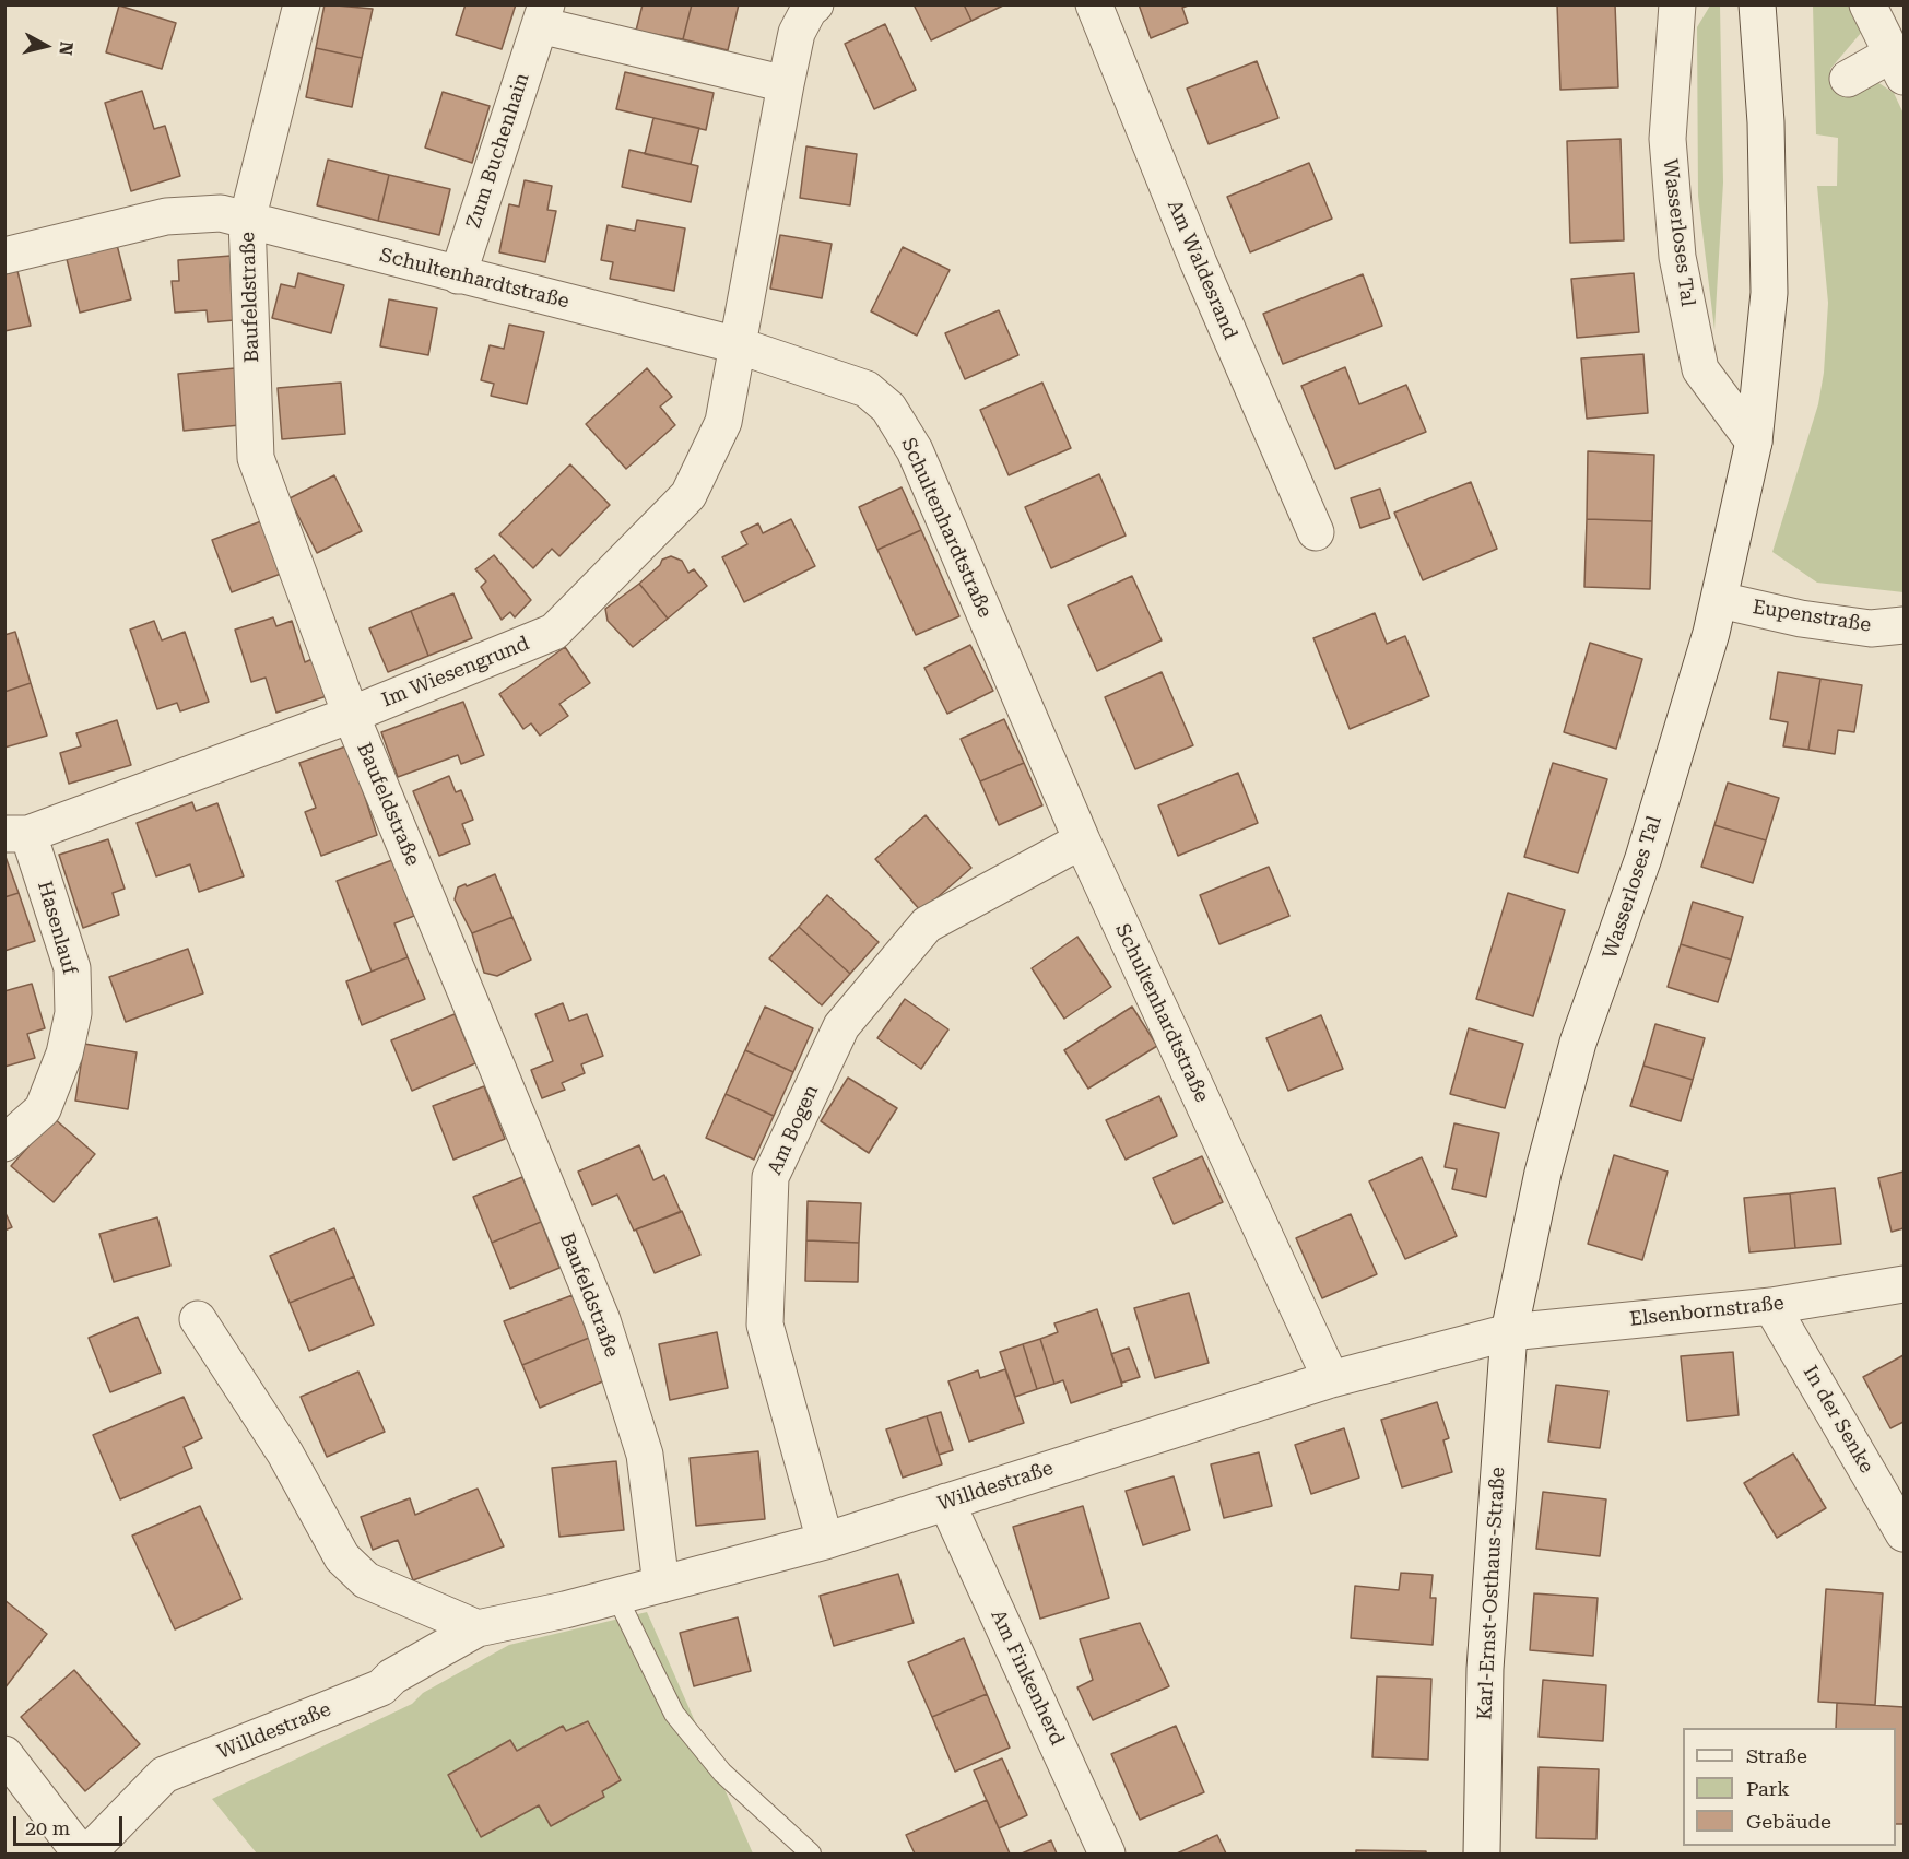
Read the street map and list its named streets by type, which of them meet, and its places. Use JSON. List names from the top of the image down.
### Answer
{
  "streets": {
    "street": [
      "Zum Buchenhain",
      "Wasserloses Tal",
      "Am Waldesrand",
      "Schultenhardtstraße",
      "Baufeldstraße",
      "Eupenstraße",
      "Im Wiesengrund",
      "Hasenlauf",
      "Am Bogen",
      "Elsenbornstraße",
      "In der Senke",
      "Willdestraße",
      "Karl-Ernst-Osthaus-Straße",
      "Am Finkenherd"
    ]
  },
  "crossings": [
    ["Zum Buchenhain", "Schultenhardtstraße"],
    ["Wasserloses Tal", "Eupenstraße"],
    ["Wasserloses Tal", "Elsenbornstraße"],
    ["Wasserloses Tal", "Willdestraße"],
    ["Wasserloses Tal", "Karl-Ernst-Osthaus-Straße"],
    ["Schultenhardtstraße", "Baufeldstraße"],
    ["Schultenhardtstraße", "Im Wiesengrund"],
    ["Schultenhardtstraße", "Am Bogen"],
    ["Schultenhardtstraße", "Willdestraße"],
    ["Baufeldstraße", "Im Wiesengrund"],
    ["Baufeldstraße", "Willdestraße"],
    ["Im Wiesengrund", "Hasenlauf"],
    ["Am Bogen", "Willdestraße"],
    ["Elsenbornstraße", "In der Senke"],
    ["Elsenbornstraße", "Willdestraße"],
    ["Elsenbornstraße", "Karl-Ernst-Osthaus-Straße"],
    ["Willdestraße", "Karl-Ernst-Osthaus-Straße"],
    ["Willdestraße", "Am Finkenherd"]
  ],
  "legend": ["Straße", "Park", "Gebäude"],
  "scale_bar": "20 m",
  "north": "right"
}
